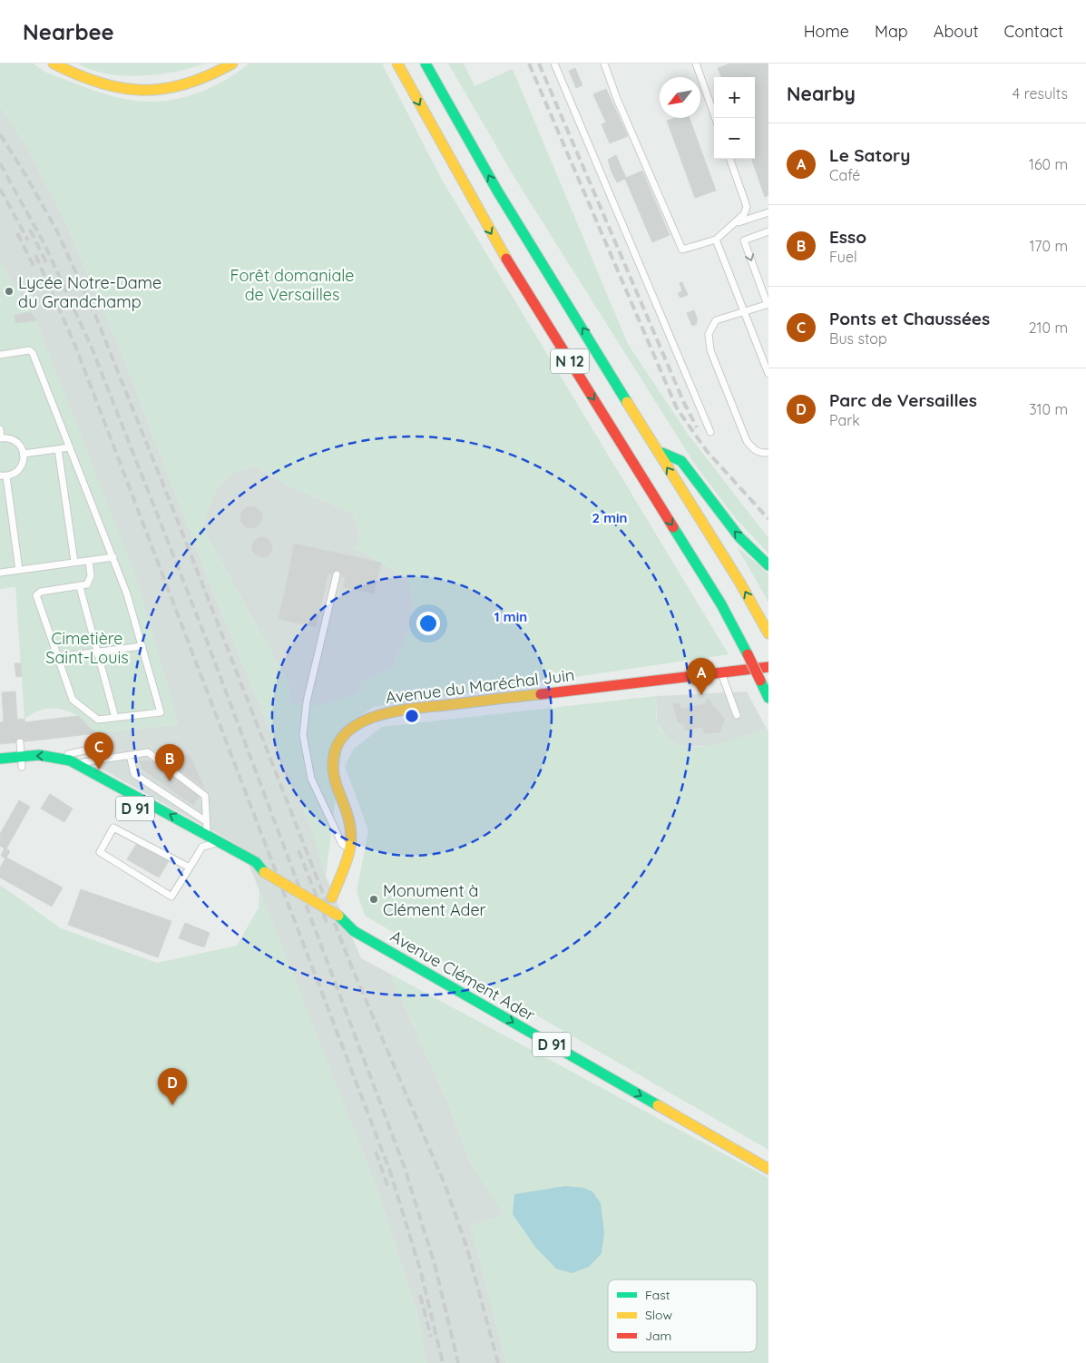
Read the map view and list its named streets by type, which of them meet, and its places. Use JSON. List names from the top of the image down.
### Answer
{
  "streets": {
    "main road": [
      "N 12",
      "Avenue du Maréchal Juin",
      "D 91",
      "Avenue Clément Ader"
    ]
  },
  "crossings": [
    ["D 91", "Avenue Clément Ader"]
  ],
  "parks": ["Forêt domaniale de Versailles", "Cimetière Saint-Louis"],
  "places": ["Lycée Notre-Dame du Grandchamp", "Monument à Clément Ader"],
  "legend": ["Fast", "Slow", "Jam"],
  "north": "bottom left",
  "page": {
    "header": "Nearbee",
    "nav": [
      "Home",
      "Map",
      "About",
      "Contact"
    ],
    "heading": ["Nearby", "4 results"],
    "map_buttons": ["+", "−"],
    "list": [
      {
        "mark": "A",
        "name": "Le Satory",
        "note": "Café",
        "value": "160 m"
      },
      {
        "mark": "B",
        "name": "Esso",
        "note": "Fuel",
        "value": "170 m"
      },
      {
        "mark": "C",
        "name": "Ponts et Chaussées",
        "note": "Bus stop",
        "value": "210 m"
      },
      {
        "mark": "D",
        "name": "Parc de Versailles",
        "note": "Park",
        "value": "310 m"
      }
    ],
    "pins": [
      "A",
      "C",
      "B",
      "D"
    ]
  },
  "rings": ["2 min", "1 min"]
}
